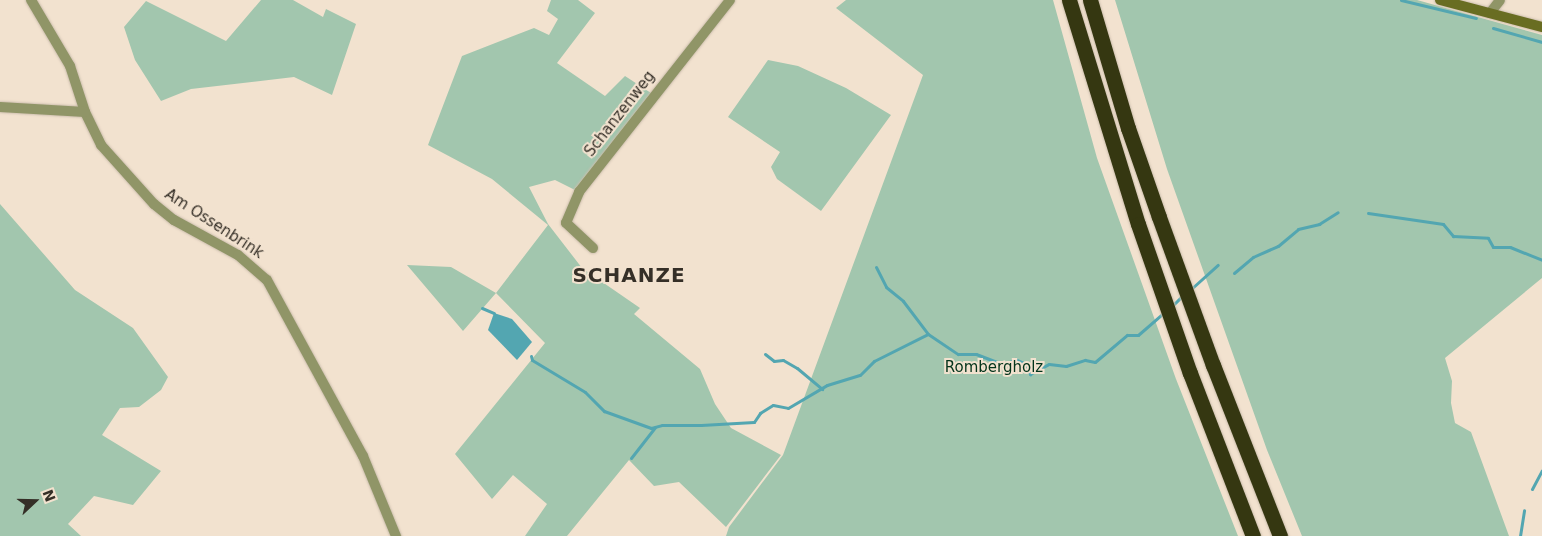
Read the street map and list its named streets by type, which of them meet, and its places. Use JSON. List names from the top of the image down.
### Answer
{
  "streets": {
    "street": ["Schanzenweg", "Am Ossenbrink"]
  },
  "districts": ["SCHANZE"],
  "parks": ["Rombergholz"],
  "north": "right"
}
